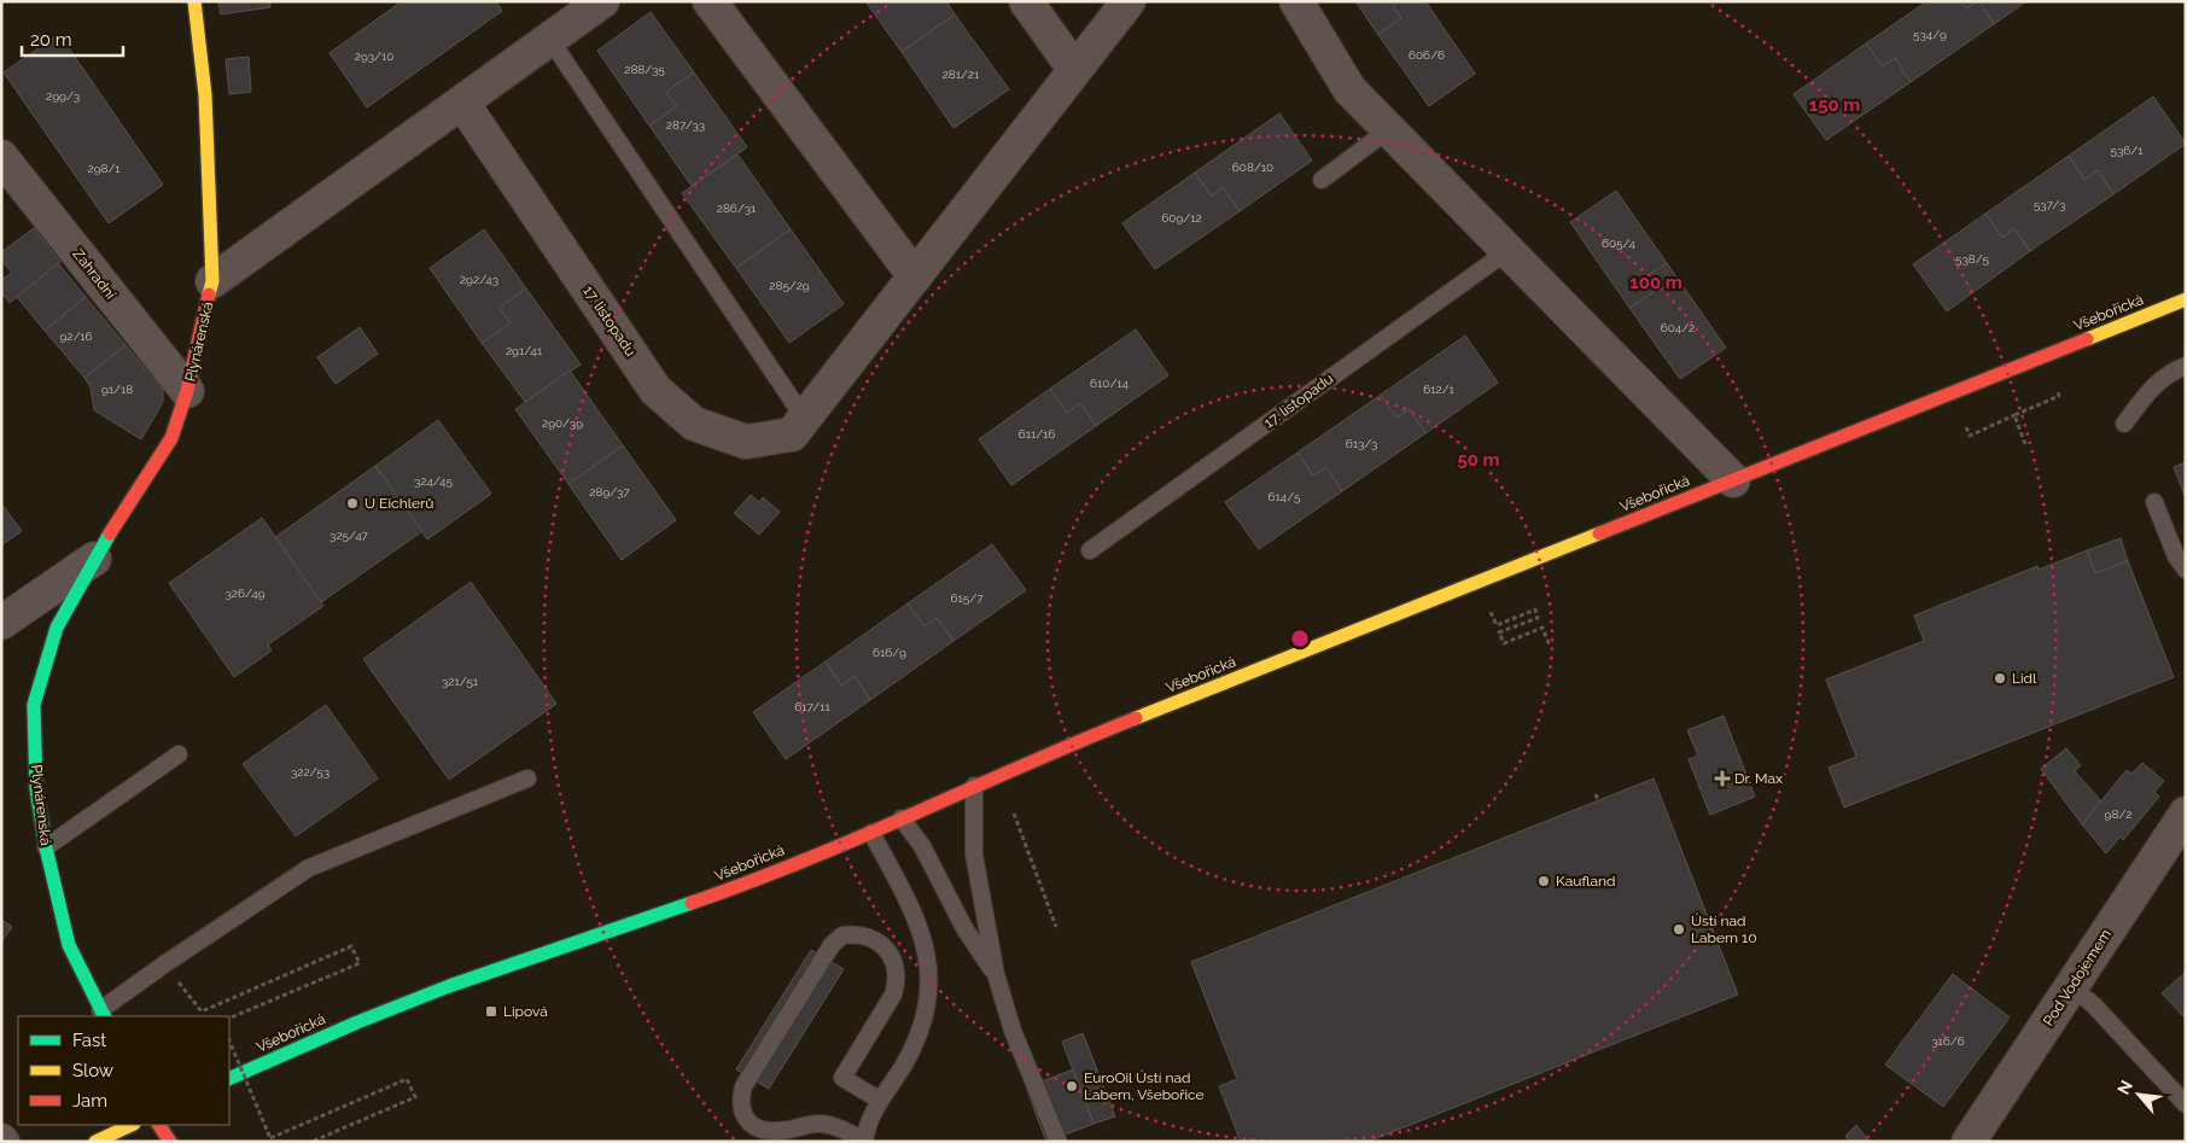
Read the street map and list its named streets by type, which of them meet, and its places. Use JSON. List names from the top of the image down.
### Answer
{
  "streets": {
    "main road": ["Všebořická", "Plynárenská"],
    "street": ["Zahradní", "17. listopadu", "Pod Vodojemem"]
  },
  "crossings": [
    ["Zahradní", "Plynárenská"],
    ["17. listopadu", "Plynárenská"]
  ],
  "places": {
    "other": [
      "U Eichlerů",
      "Lidl",
      "Kaufland",
      "Ústí nad Labem 10",
      "EuroOil Ústí nad Labem, Všebořice"
    ],
    "health": ["Dr. Max"],
    "transit": ["Lipová"]
  },
  "house_numbers": [
    "534/9",
    "606/6",
    "293/10",
    "288/35",
    "281/21",
    "299/3",
    "287/33",
    "536/1",
    "608/10",
    "298/1",
    "537/3",
    "286/31",
    "609/12",
    "605/4",
    "538/5",
    "292/43",
    "285/29",
    "604/2",
    "92/16",
    "291/41",
    "610/14",
    "91/18",
    "612/1",
    "290/39",
    "611/16",
    "613/3",
    "324/45",
    "289/37",
    "614/5",
    "325/47",
    "326/49",
    "615/7",
    "616/9",
    "321/51",
    "617/11",
    "322/53",
    "98/2",
    "316/6"
  ],
  "legend": ["Fast", "Slow", "Jam"],
  "scale_bar": "20 m",
  "north": "top left",
  "rings": ["150 m", "100 m", "50 m"]
}
